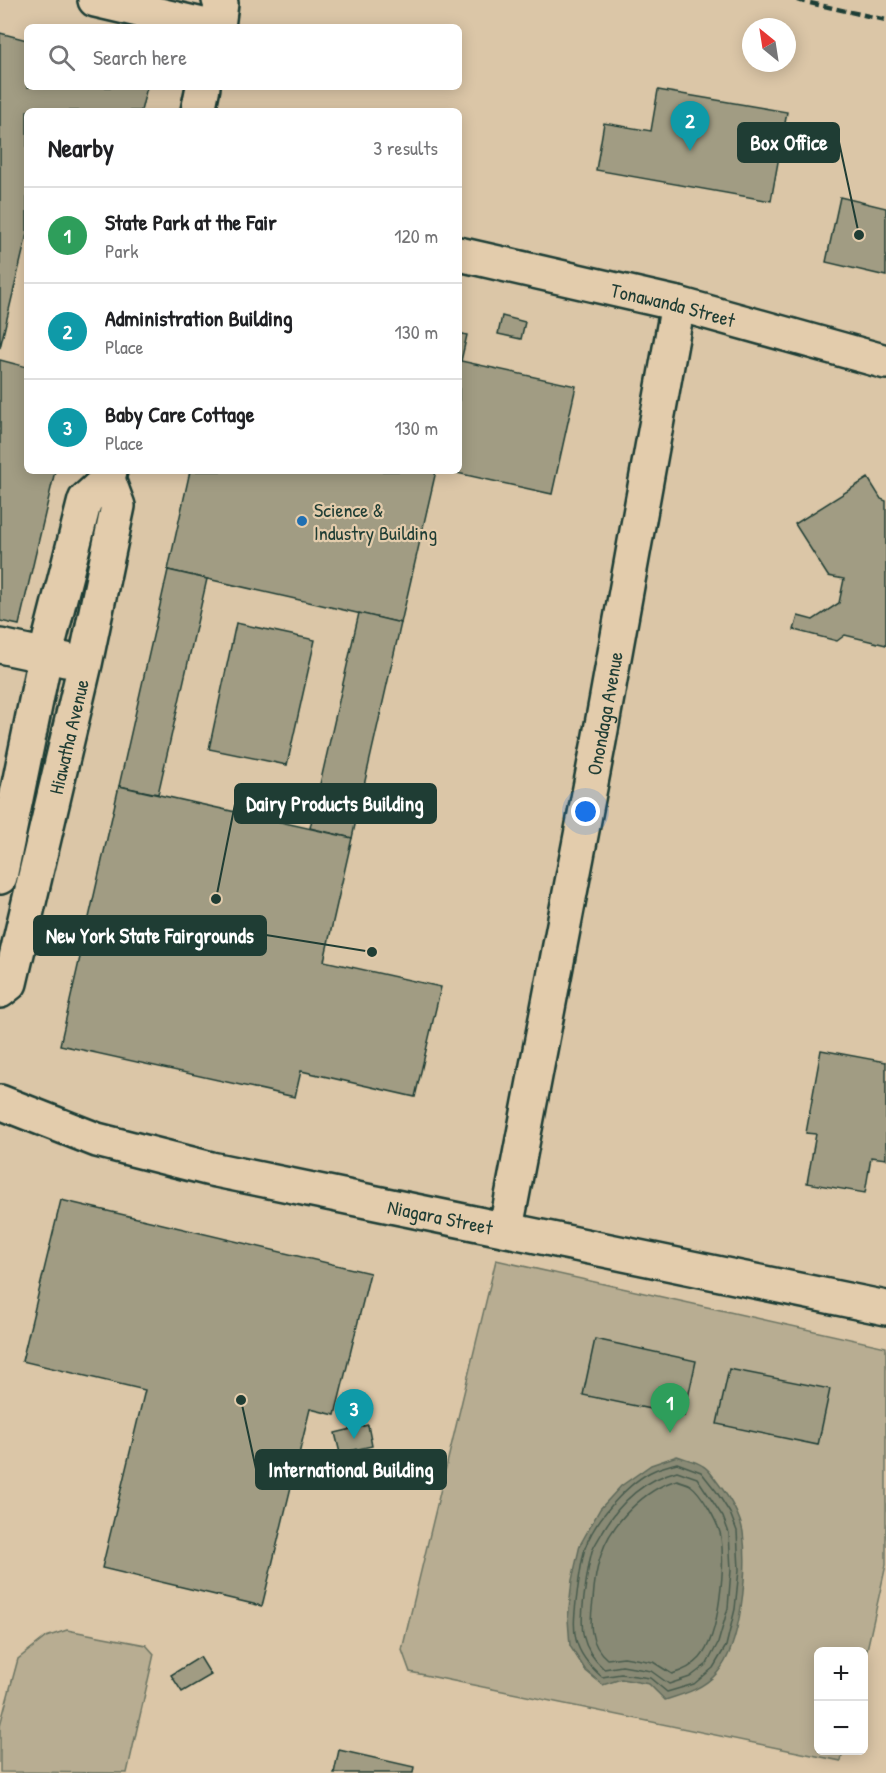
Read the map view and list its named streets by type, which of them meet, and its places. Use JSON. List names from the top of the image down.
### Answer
{
  "streets": {
    "street": [
      "Tonawanda Street",
      "Onondaga Avenue",
      "Hiawatha Avenue",
      "Niagara Street"
    ]
  },
  "crossings": [
    ["Tonawanda Street", "Onondaga Avenue"],
    ["Onondaga Avenue", "Niagara Street"]
  ],
  "places": [
    "Box Office",
    "Science & Industry Building",
    "Dairy Products Building",
    "New York State Fairgrounds",
    "International Building"
  ],
  "north": "top left",
  "page": {
    "search": "Search here",
    "pins": ["2", "1", "3"],
    "heading": ["Nearby", "3 results"],
    "list": [
      {
        "mark": "1",
        "name": "State Park at the Fair",
        "note": "Park",
        "value": "120 m"
      },
      {
        "mark": "2",
        "name": "Administration Building",
        "note": "Place",
        "value": "130 m"
      },
      {
        "mark": "3",
        "name": "Baby Care Cottage",
        "note": "Place",
        "value": "130 m"
      }
    ],
    "map_buttons": ["+", "−"]
  }
}
